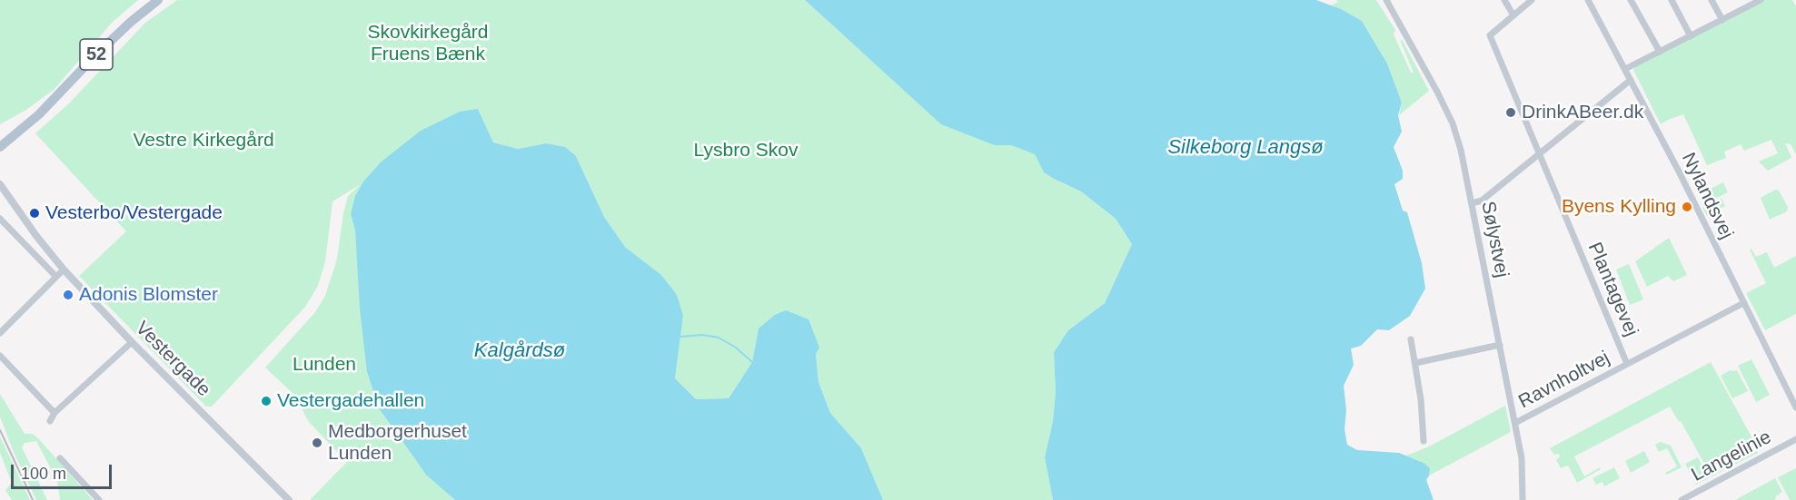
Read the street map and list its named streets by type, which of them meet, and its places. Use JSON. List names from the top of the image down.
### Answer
{
  "streets": {
    "main road": ["52"],
    "street": [
      "Nylandsvej",
      "Sølystvej",
      "Plantagevej",
      "Vestergade",
      "Ravnholtvej",
      "Langelinie"
    ]
  },
  "crossings": [
    ["Nylandsvej", "Ravnholtvej"],
    ["Sølystvej", "Ravnholtvej"],
    ["Plantagevej", "Ravnholtvej"]
  ],
  "water": ["Silkeborg Langsø", "Kalgårdsø"],
  "parks": [
    "Skovkirkegård Fruens Bænk",
    "Vestre Kirkegård",
    "Lysbro Skov",
    "Lunden"
  ],
  "places": [
    "DrinkABeer.dk",
    "Byens Kylling",
    "Vesterbo/Vestergade",
    "Adonis Blomster",
    "Vestergadehallen",
    "Medborgerhuset Lunden"
  ],
  "scale_bar": "100 m"
}
